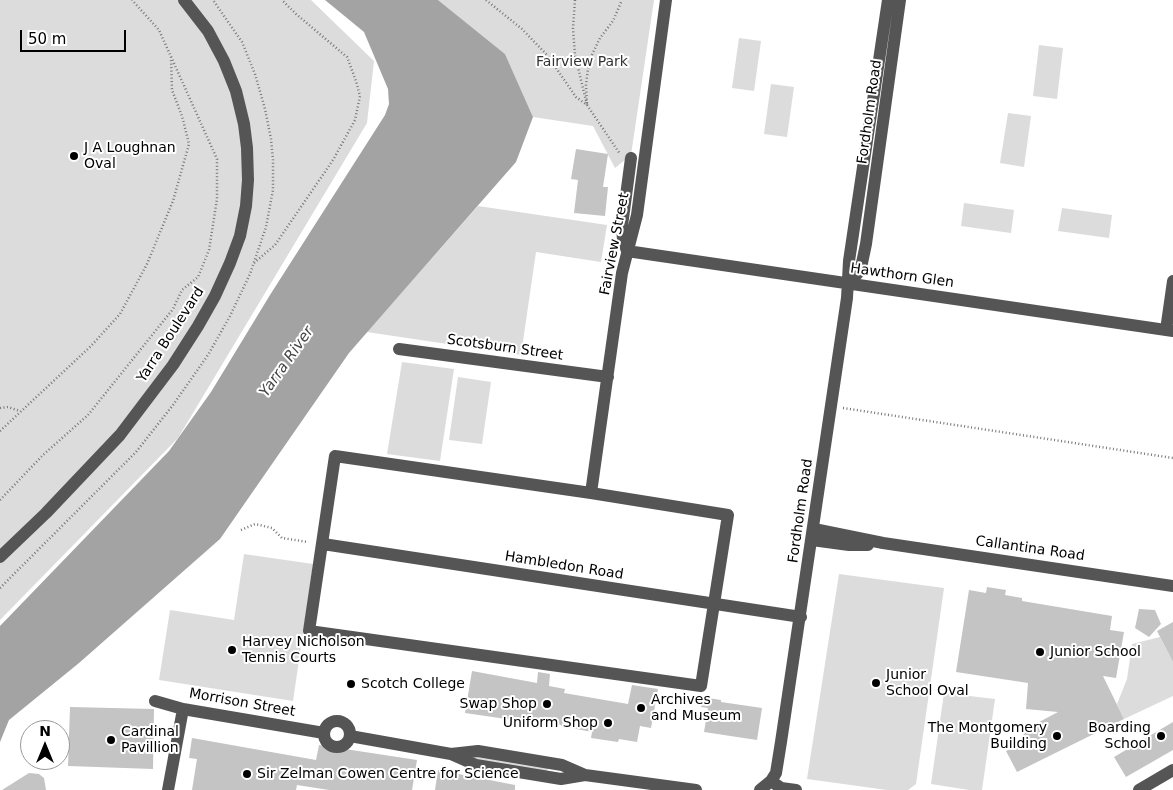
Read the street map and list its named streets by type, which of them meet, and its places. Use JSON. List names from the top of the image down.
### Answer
{
  "streets": {
    "street": [
      "Fordholm Road",
      "Fairview Street",
      "Hawthorn Glen",
      "Yarra Boulevard",
      "Scotsburn Street",
      "Callantina Road",
      "Hambledon Road",
      "Morrison Street"
    ]
  },
  "crossings": [
    ["Fordholm Road", "Hawthorn Glen"],
    ["Fordholm Road", "Callantina Road"],
    ["Fordholm Road", "Hambledon Road"],
    ["Fairview Street", "Hawthorn Glen"],
    ["Fairview Street", "Scotsburn Street"]
  ],
  "water": ["Yarra River"],
  "parks": ["Fairview Park"],
  "places": [
    "J A Loughnan Oval",
    "Harvey Nicholson Tennis Courts",
    "Junior School",
    "Junior School Oval",
    "Scotch College",
    "Swap Shop",
    "Archives and Museum",
    "Uniform Shop",
    "The Montgomery Building",
    "Boarding School",
    "Cardinal Pavillion",
    "Sir Zelman Cowen Centre for Science"
  ],
  "scale_bar": "50 m",
  "north": "top"
}
